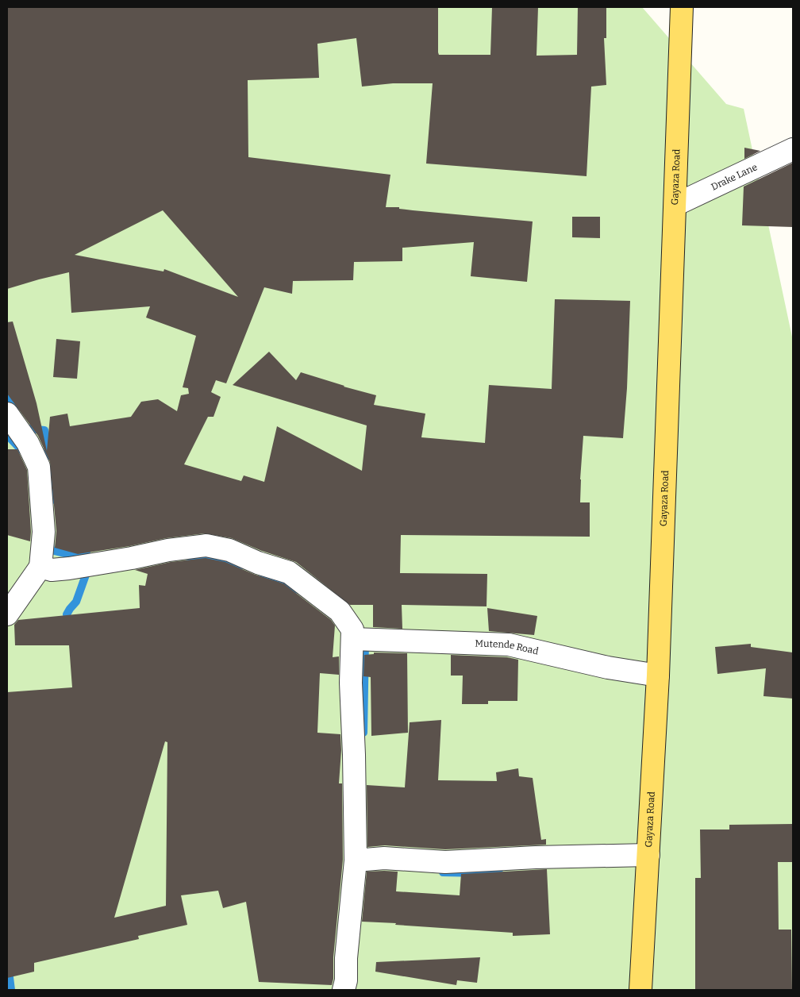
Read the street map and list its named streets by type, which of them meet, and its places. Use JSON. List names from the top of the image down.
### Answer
{
  "streets": {
    "main road": ["Gayaza Road"],
    "street": ["Drake Lane", "Mutende Road"]
  },
  "crossings": [
    ["Gayaza Road", "Drake Lane"],
    ["Gayaza Road", "Mutende Road"]
  ]
}
